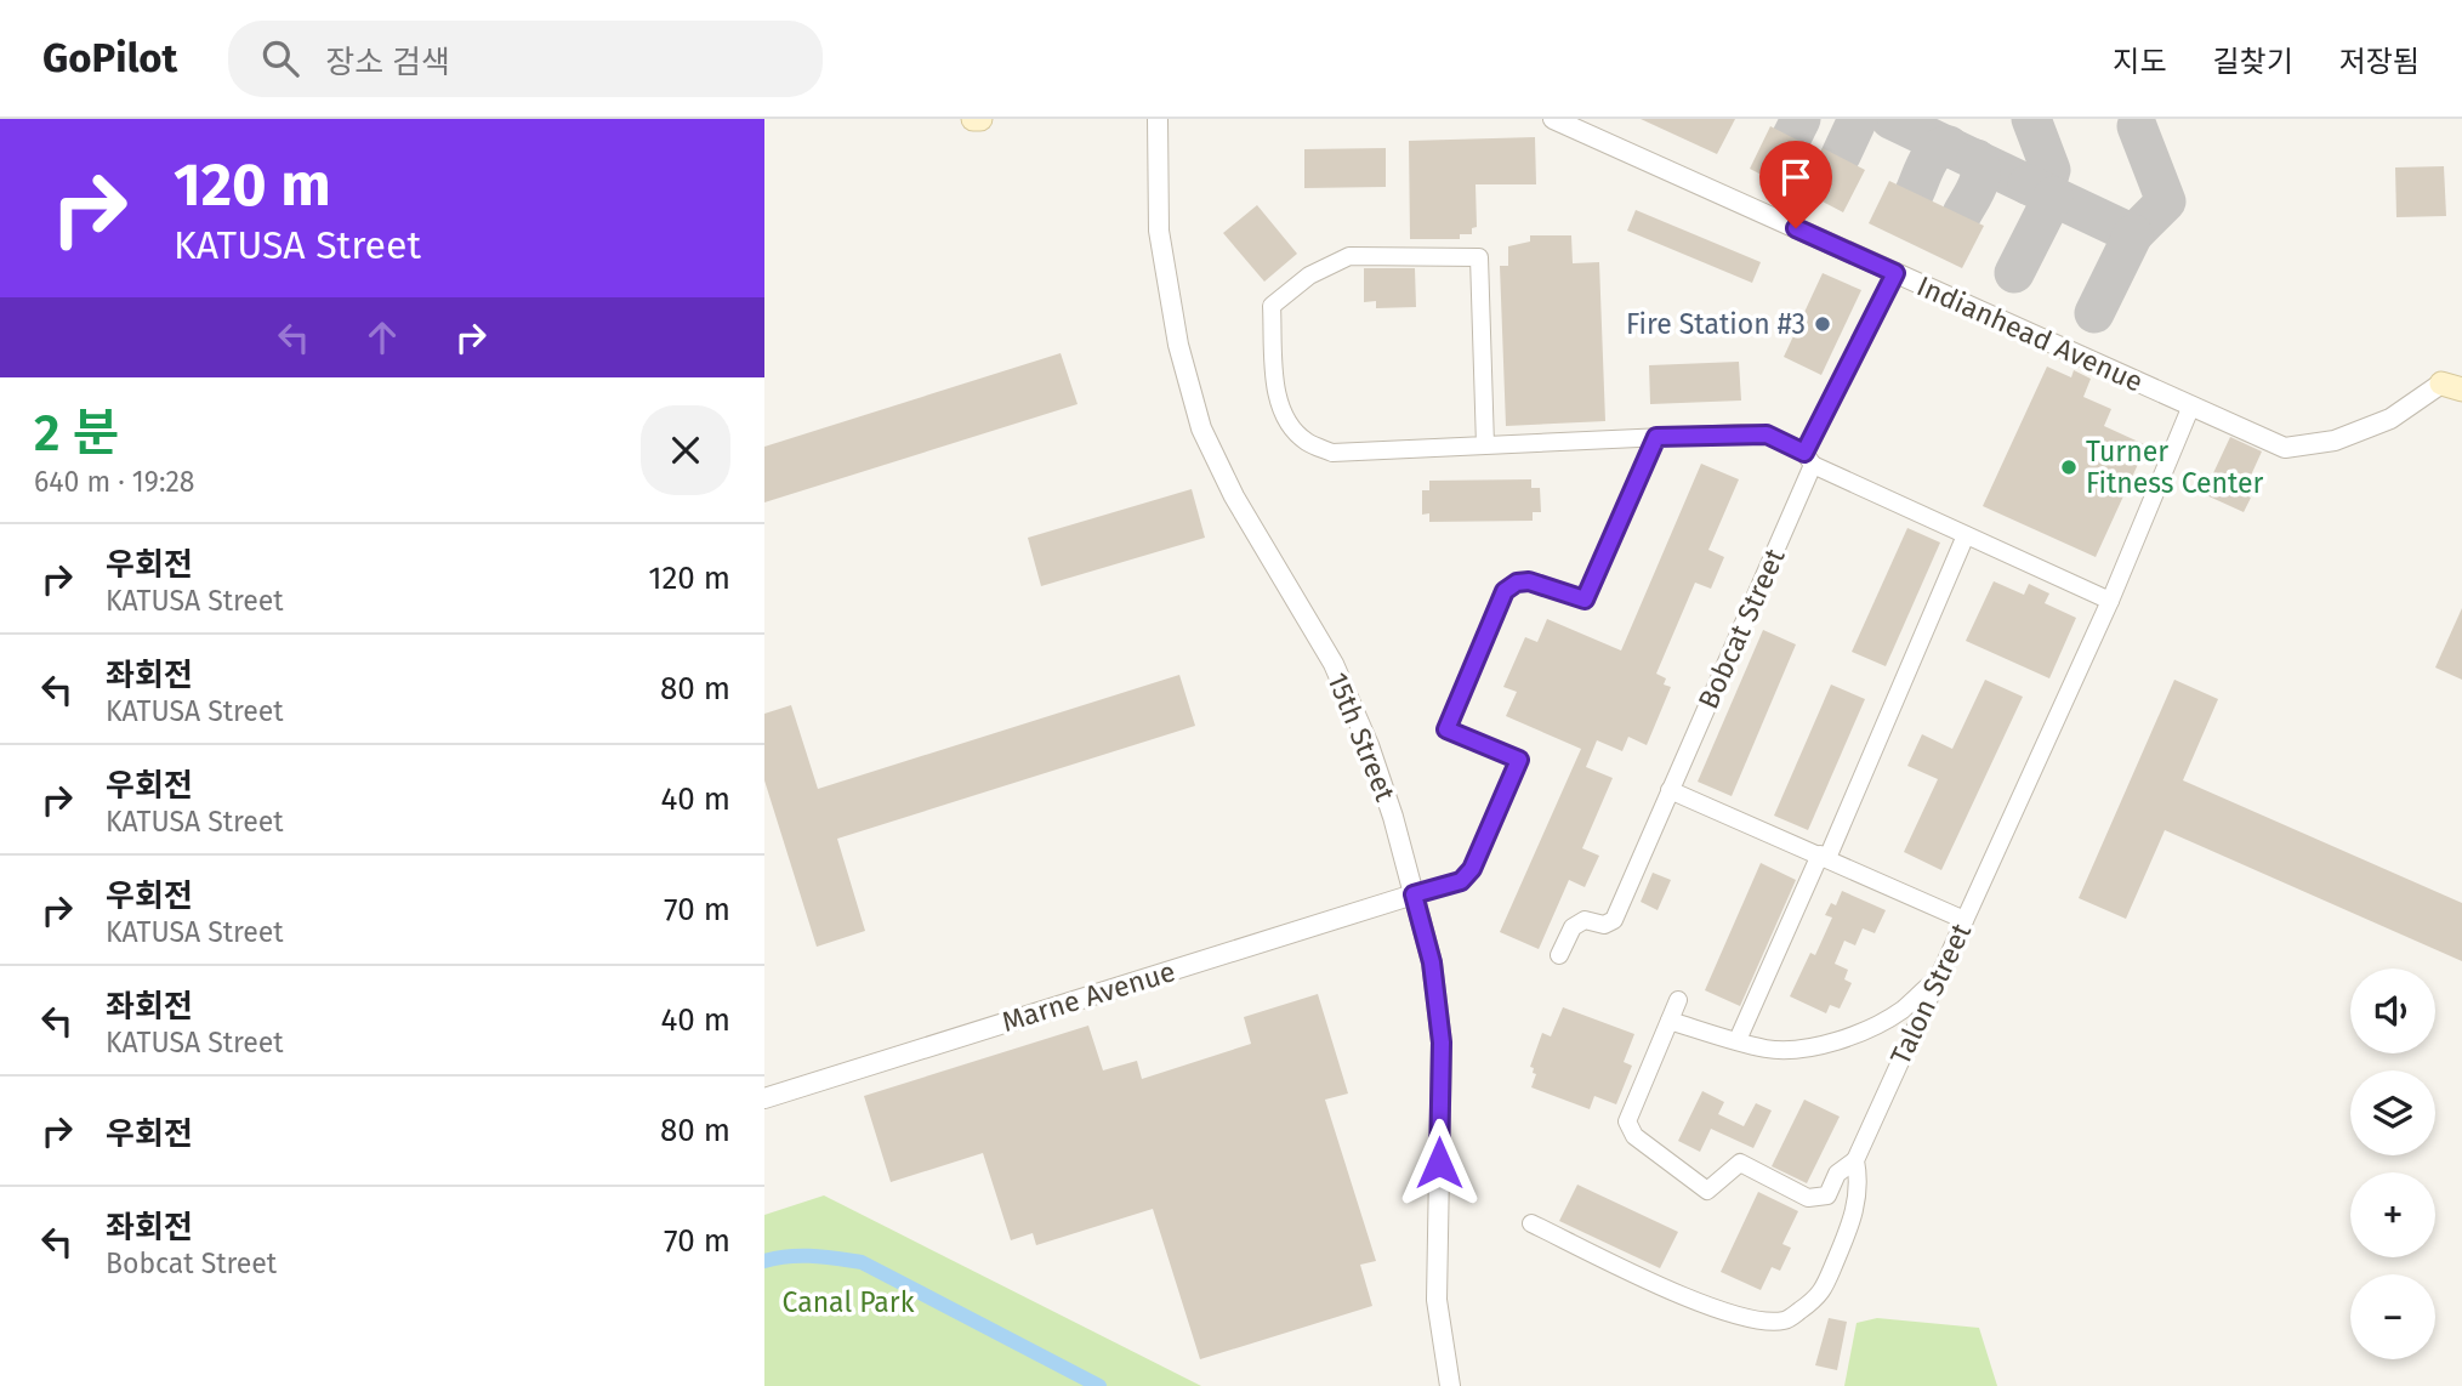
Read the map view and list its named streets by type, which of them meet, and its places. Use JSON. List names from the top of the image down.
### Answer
{
  "streets": {
    "street": [
      "Indianhead Avenue",
      "Bobcat Street",
      "15th Street",
      "Talon Street",
      "Marne Avenue"
    ]
  },
  "crossings": [
    ["Indianhead Avenue", "Bobcat Street"],
    ["Indianhead Avenue", "Talon Street"],
    ["15th Street", "Marne Avenue"]
  ],
  "parks": ["Canal Park"],
  "places": ["Fire Station #3", "Turner Fitness Center"],
  "page": {
    "header": "GoPilot",
    "search": "장소 검색",
    "nav": ["지도", "길찾기", "저장됨"],
    "turn": ["120 m", "KATUSA Street"],
    "heading": ["2 분", "640 m · 19:28"],
    "list": [
      {
        "name": "우회전",
        "note": "KATUSA Street",
        "value": "120 m"
      },
      {
        "name": "좌회전",
        "note": "KATUSA Street",
        "value": "80 m"
      },
      {
        "name": "우회전",
        "note": "KATUSA Street",
        "value": "40 m"
      },
      {
        "name": "우회전",
        "note": "KATUSA Street",
        "value": "70 m"
      },
      {
        "name": "좌회전",
        "note": "KATUSA Street",
        "value": "40 m"
      },
      {
        "name": "우회전",
        "value": "80 m"
      },
      {
        "name": "좌회전",
        "note": "Bobcat Street",
        "value": "70 m"
      }
    ],
    "map_buttons": ["+", "−"]
  }
}
